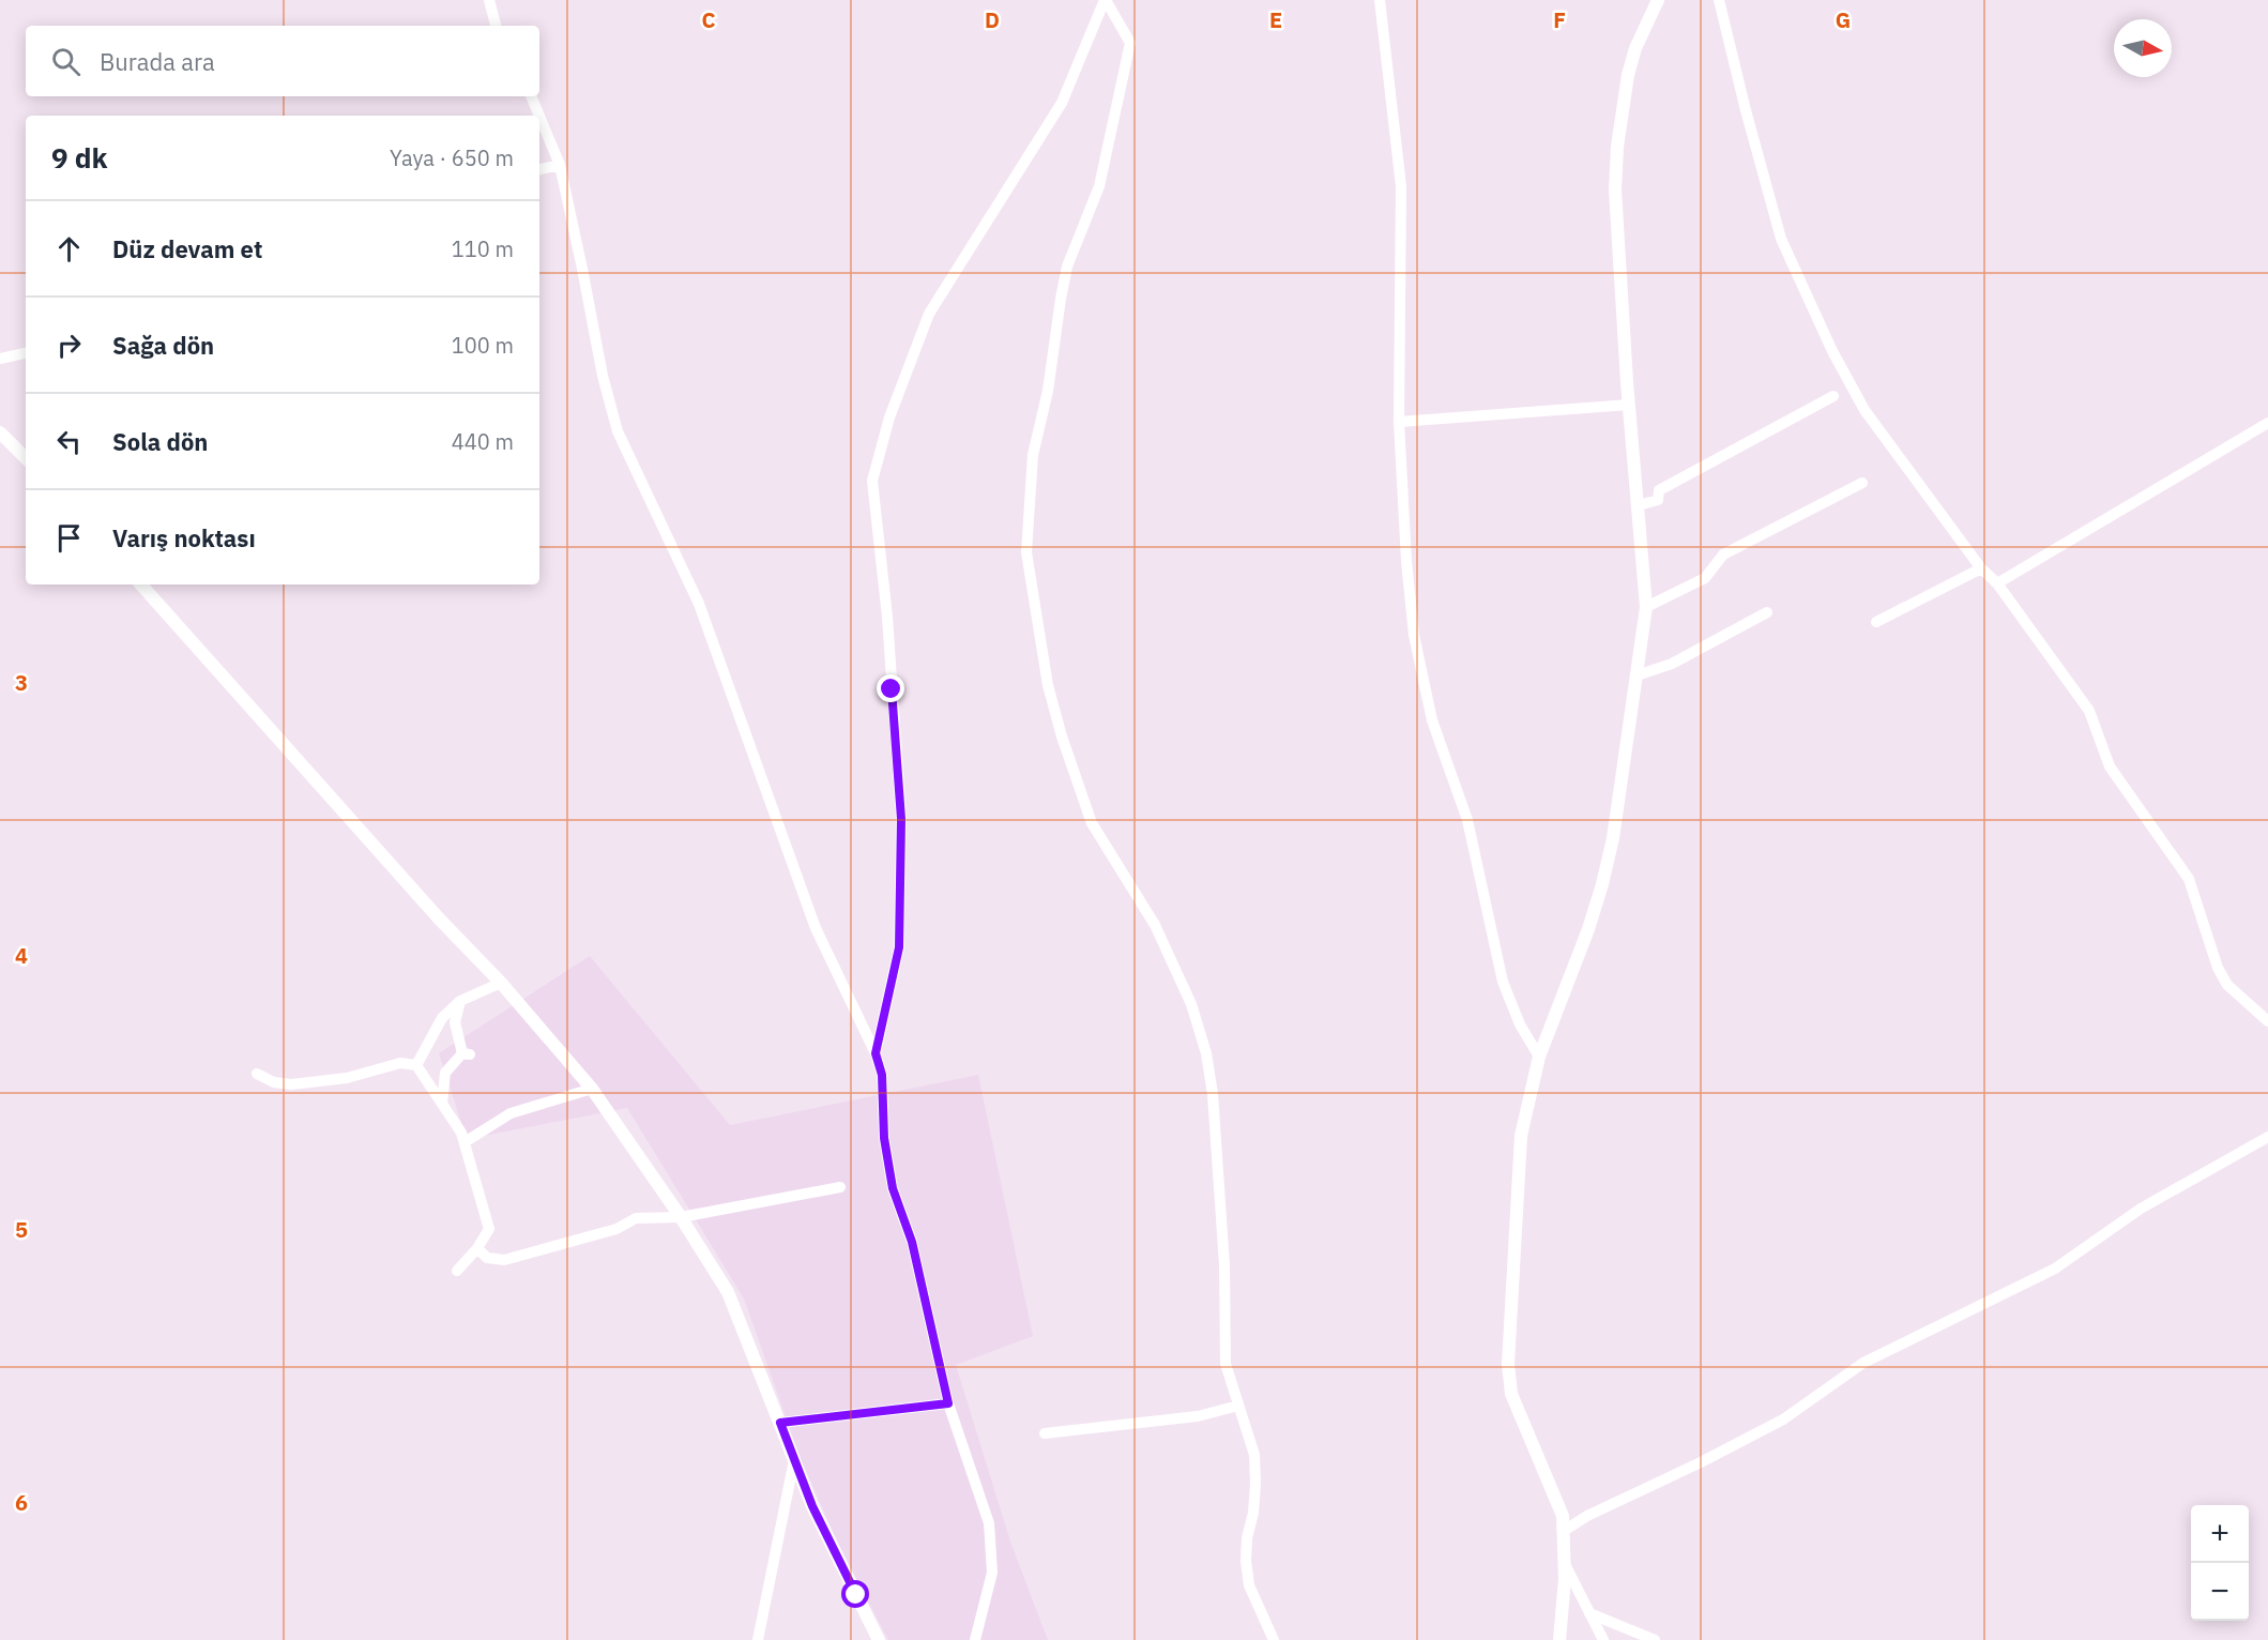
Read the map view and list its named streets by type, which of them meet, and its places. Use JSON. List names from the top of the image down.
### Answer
{
  "north": "right",
  "page": {
    "search": "Burada ara",
    "heading": ["9 dk", "Yaya · 650 m"],
    "list": [
      ["Düz devam et", "110 m"],
      ["Sağa dön", "100 m"],
      ["Sola dön", "440 m"],
      "Varış noktası"
    ],
    "map_buttons": ["+", "−"]
  },
  "grid": {
    "columns": [
      "C",
      "D",
      "E",
      "F",
      "G"
    ],
    "rows": [
      "3",
      "4",
      "5",
      "6"
    ]
  }
}
